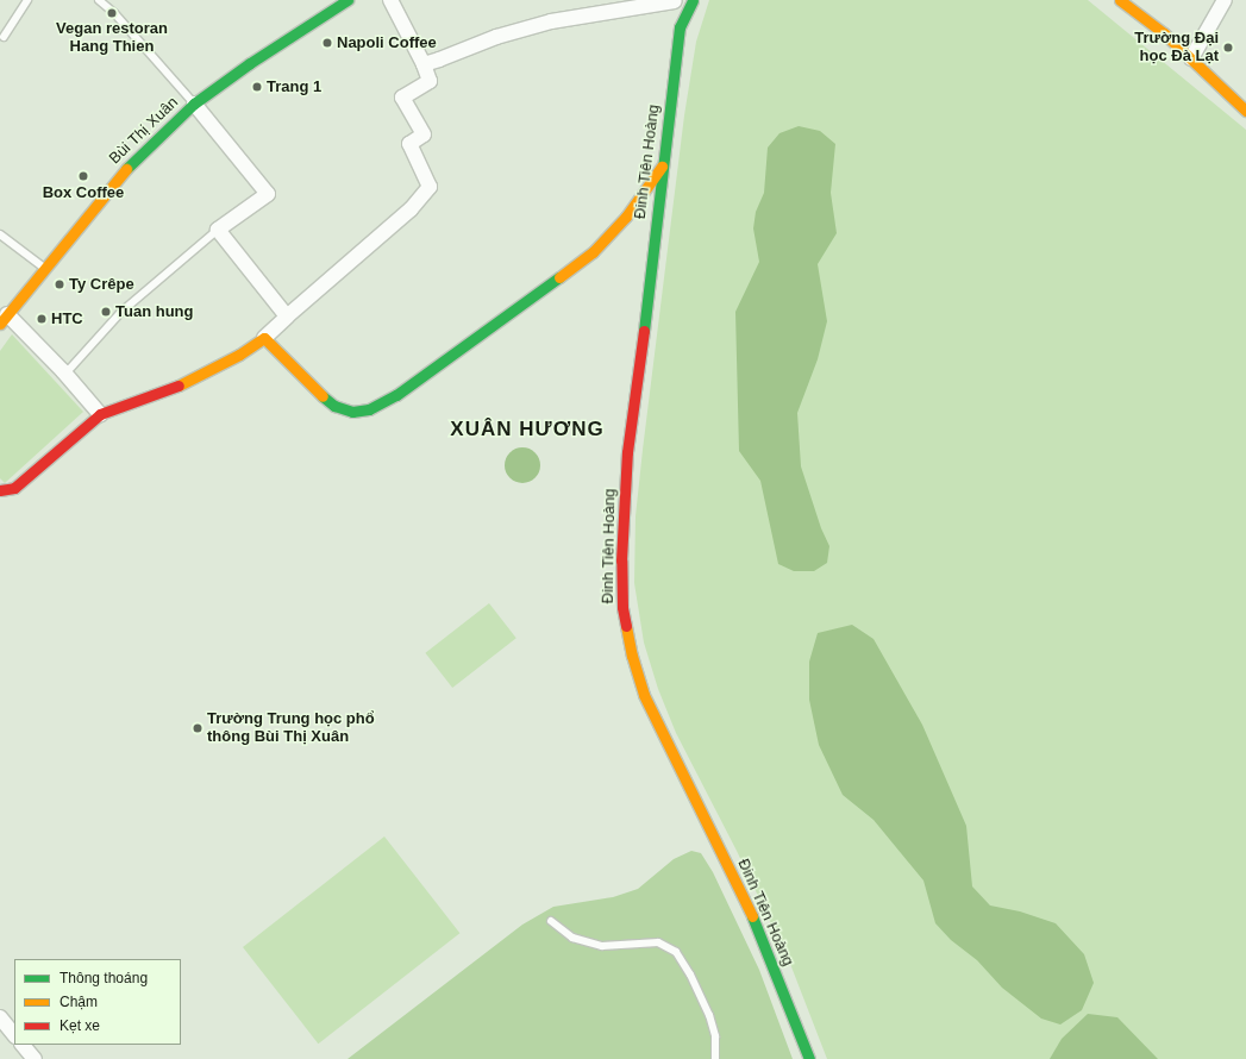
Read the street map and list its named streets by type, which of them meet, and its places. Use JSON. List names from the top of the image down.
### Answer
{
  "streets": {
    "main road": ["Bùi Thị Xuân", "Đinh Tiên Hoàng"]
  },
  "districts": ["XUÂN HƯƠNG"],
  "places": [
    "Vegan restoran Hang Thien",
    "Napoli Coffee",
    "Trường Đại học Đà Lạt",
    "Trang 1",
    "Box Coffee",
    "Ty Crêpe",
    "Tuan hung",
    "HTC",
    "Trường Trung học phổ thông Bùi Thị Xuân"
  ],
  "legend": ["Thông thoáng", "Chậm", "Kẹt xe"]
}
